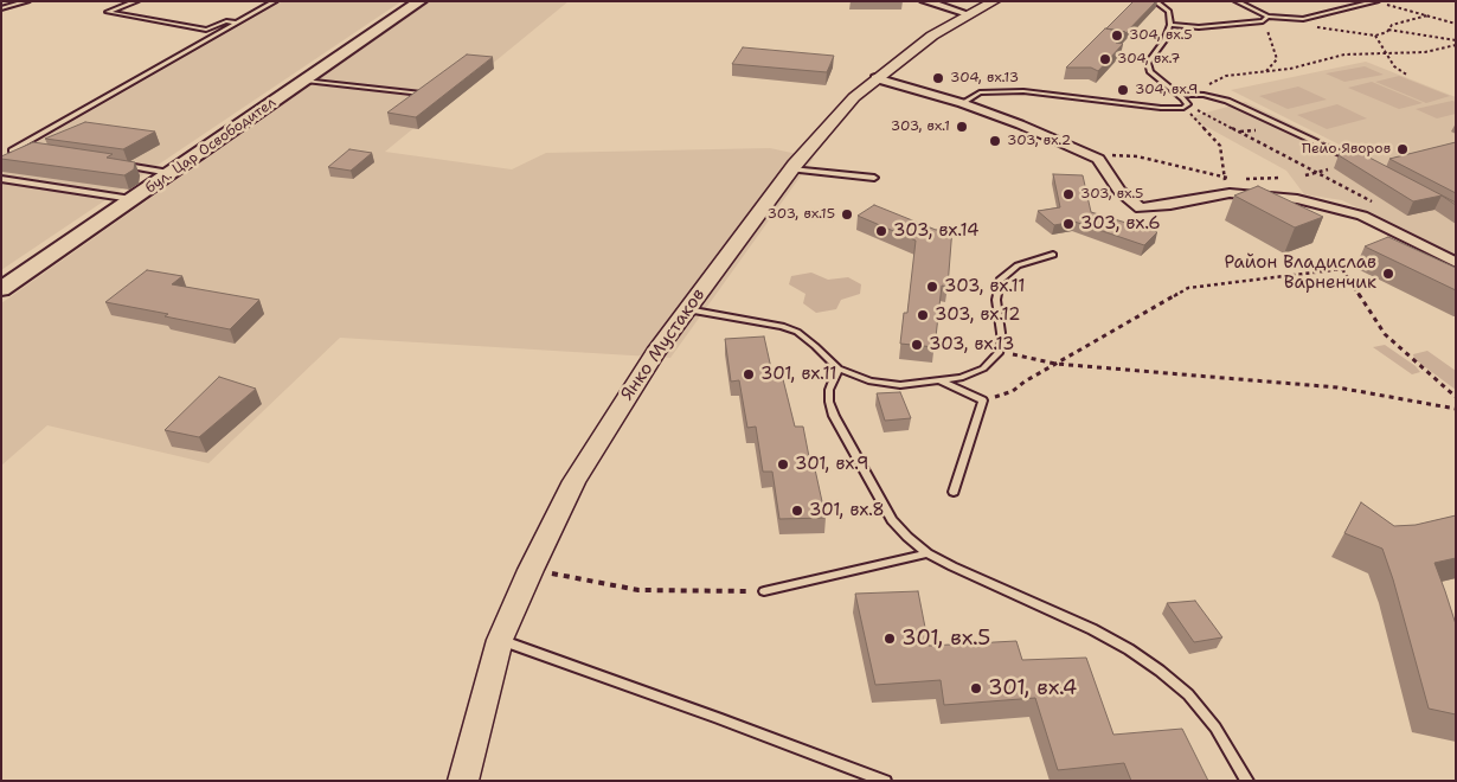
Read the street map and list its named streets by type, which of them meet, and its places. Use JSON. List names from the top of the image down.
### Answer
{
  "streets": {
    "main road": ["бул. Цар Освободител"],
    "street": ["Янко Мустаков"]
  },
  "places": [
    "304, вх.5",
    "304, вх.7",
    "304, вх.13",
    "304, вх.9",
    "303, вх.1",
    "303, вх.2",
    "Пейо Яворов",
    "303, вх.5",
    "303, вх.15",
    "303, вх.6",
    "303, вх.14",
    "Район Владислав Варненчик",
    "303, вх.11",
    "303, вх.12",
    "303, вх.13",
    "301, вх.11",
    "301, вх.9",
    "301, вх.8",
    "301, вх.5",
    "301, вх.4"
  ]
}
